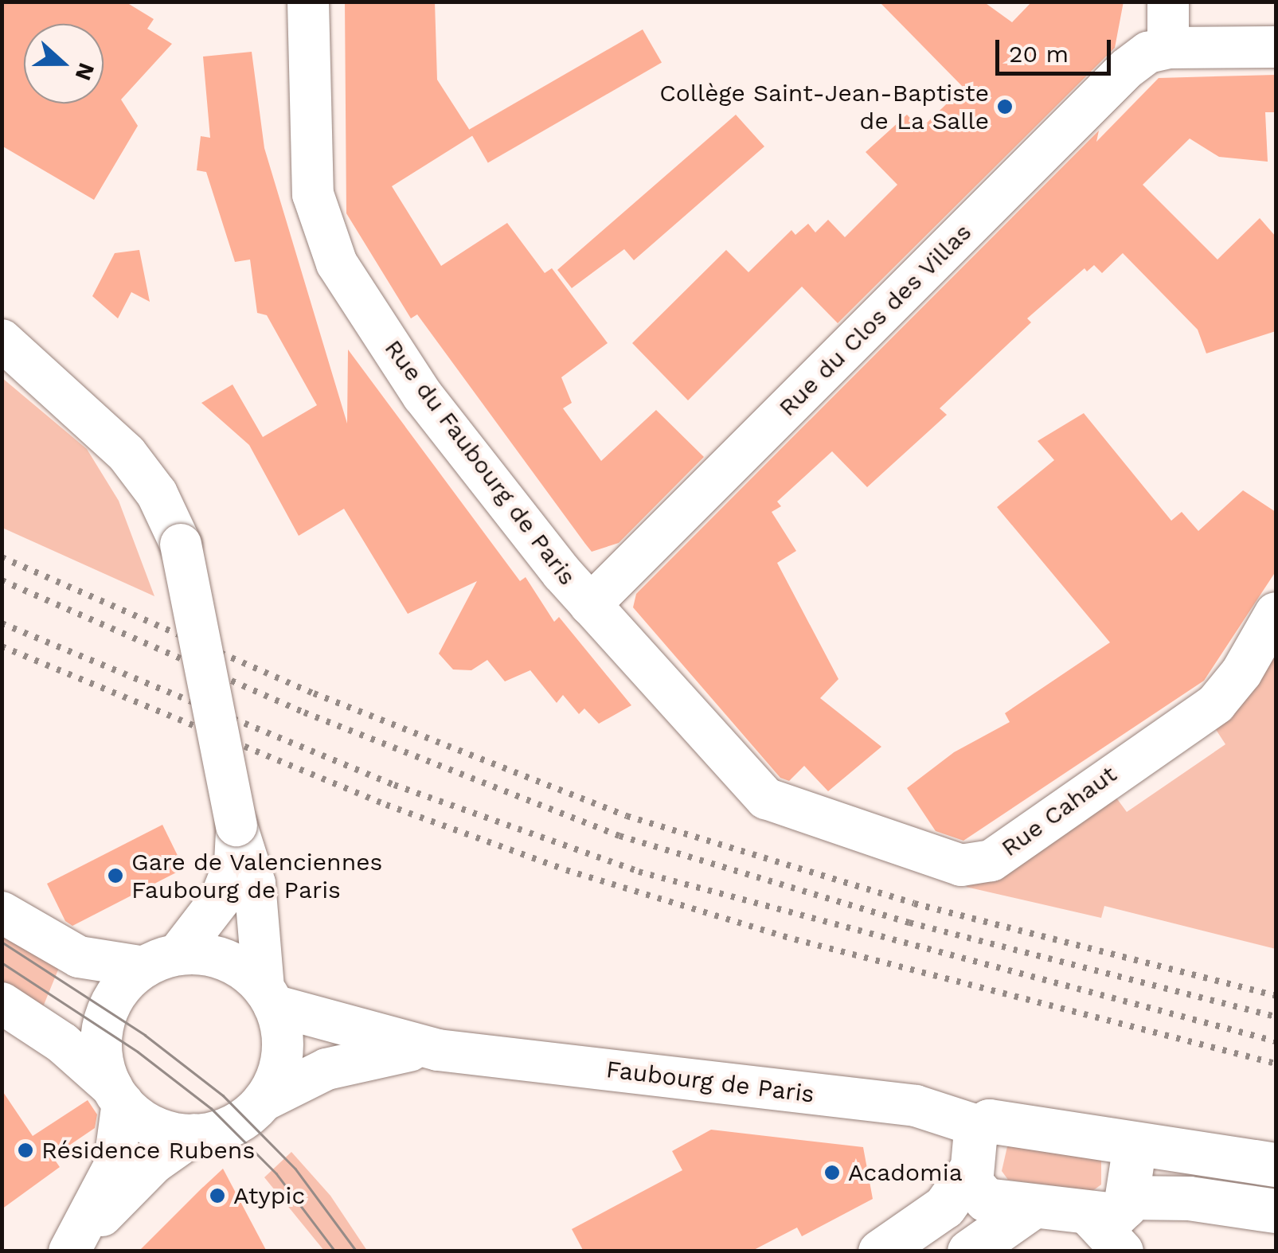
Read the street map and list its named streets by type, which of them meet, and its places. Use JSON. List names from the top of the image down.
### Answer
{
  "streets": {
    "street": [
      "Rue du Clos des Villas",
      "Rue du Faubourg de Paris",
      "Rue Cahaut",
      "Faubourg de Paris"
    ]
  },
  "crossings": [
    ["Rue du Clos des Villas", "Rue du Faubourg de Paris"],
    ["Rue du Faubourg de Paris", "Rue Cahaut"]
  ],
  "places": [
    "Collège Saint-Jean-Baptiste de La Salle",
    "Gare de Valenciennes Faubourg de Paris",
    "Résidence Rubens",
    "Acadomia",
    "Atypic"
  ],
  "scale_bar": "20 m",
  "north": "right"
}
